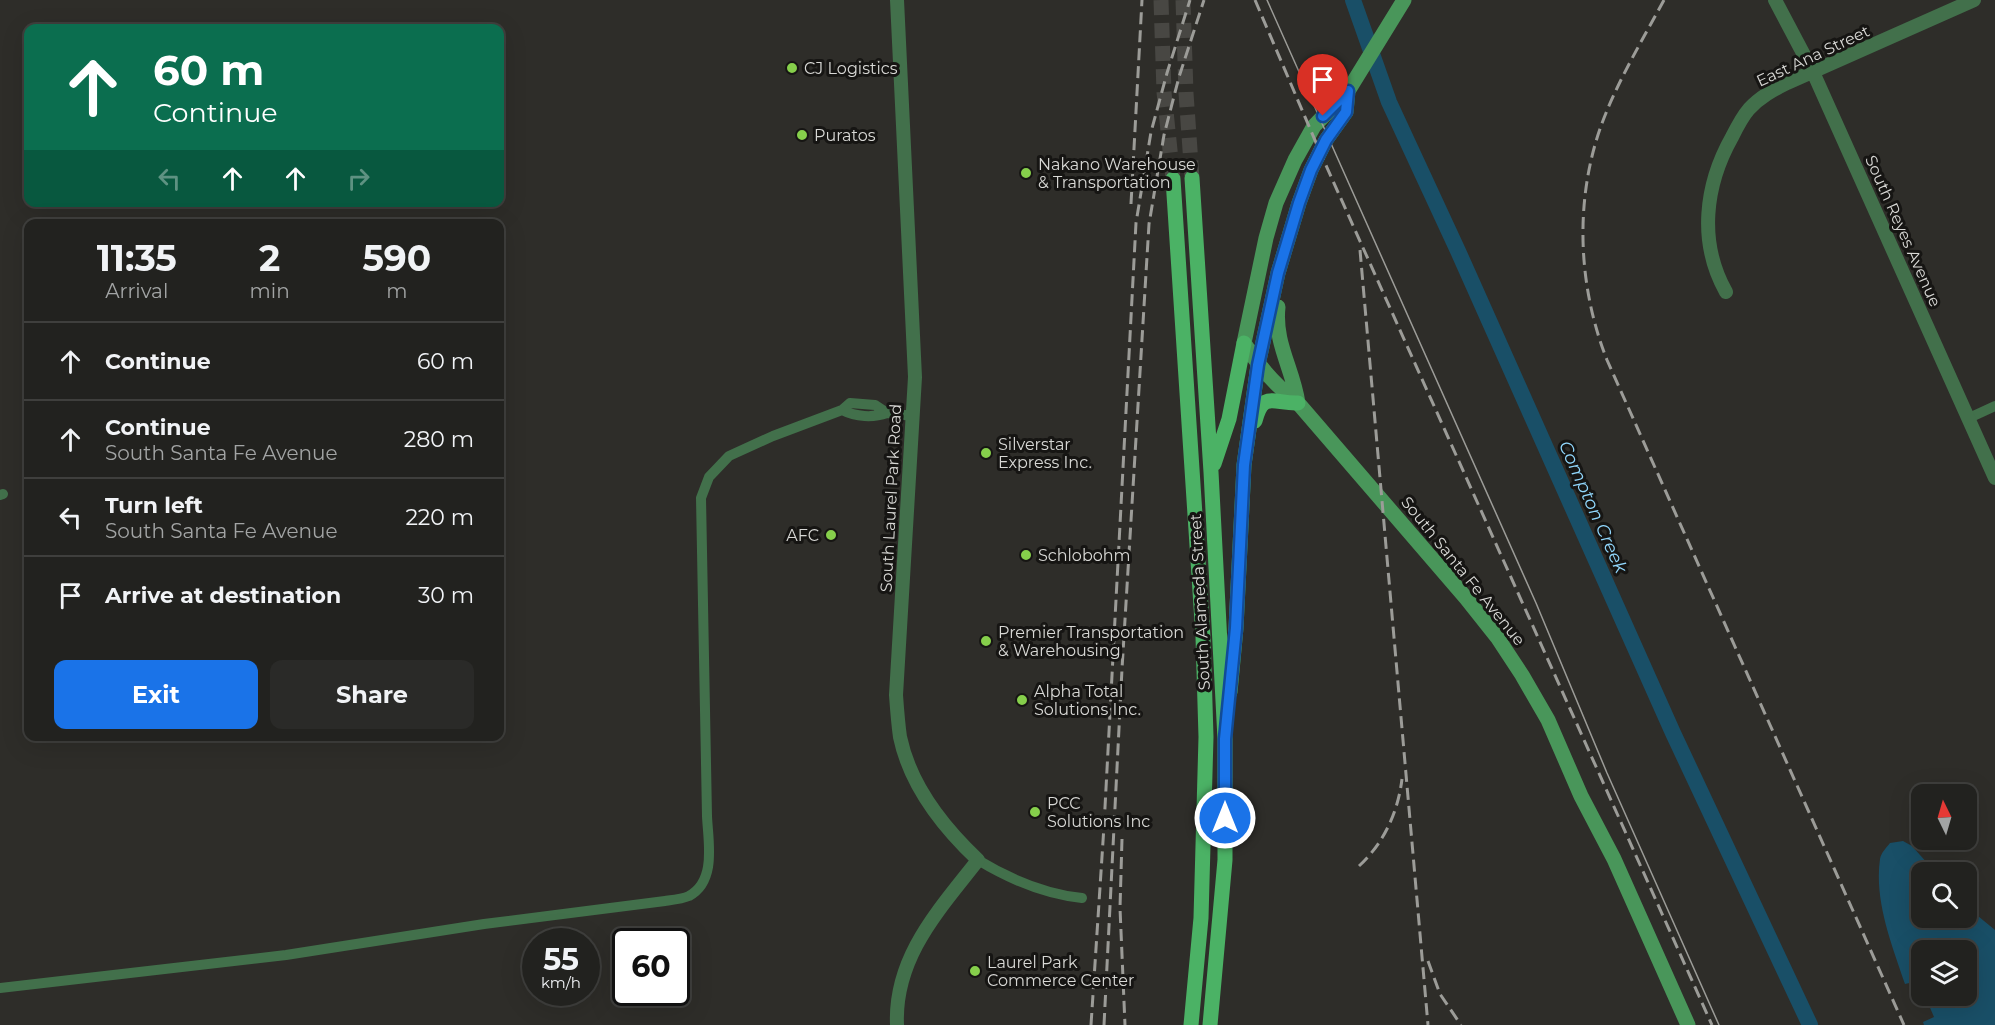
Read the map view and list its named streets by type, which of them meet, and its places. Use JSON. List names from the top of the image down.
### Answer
{
  "streets": {
    "main road": ["South Santa Fe Avenue", "South Alameda Street"],
    "street": ["East Ana Street", "South Reyes Avenue", "South Laurel Park Road"]
  },
  "crossings": [
    ["East Ana Street", "South Reyes Avenue"]
  ],
  "water": ["Compton Creek"],
  "places": [
    "CJ Logistics",
    "Puratos",
    "Nakano Warehouse & Transportation",
    "Silverstar Express Inc.",
    "AFC",
    "Schlobohm",
    "Premier Transportation & Warehousing",
    "Alpha Total Solutions Inc.",
    "PCC Solutions Inc",
    "Laurel Park Commerce Center"
  ],
  "north": "top",
  "page": {
    "turn": ["60 m", "Continue"],
    "eta": [
      "11:35",
      "Arrival",
      "2",
      "min",
      "590",
      "m"
    ],
    "list": [
      {
        "name": "Continue",
        "value": "60 m"
      },
      {
        "name": "Continue",
        "note": "South Santa Fe Avenue",
        "value": "280 m"
      },
      {
        "name": "Turn left",
        "note": "South Santa Fe Avenue",
        "value": "220 m"
      },
      {
        "name": "Arrive at destination",
        "value": "30 m"
      }
    ],
    "buttons": ["Exit", "Share"],
    "speed": "55 km/h",
    "limit": "60"
  }
}
